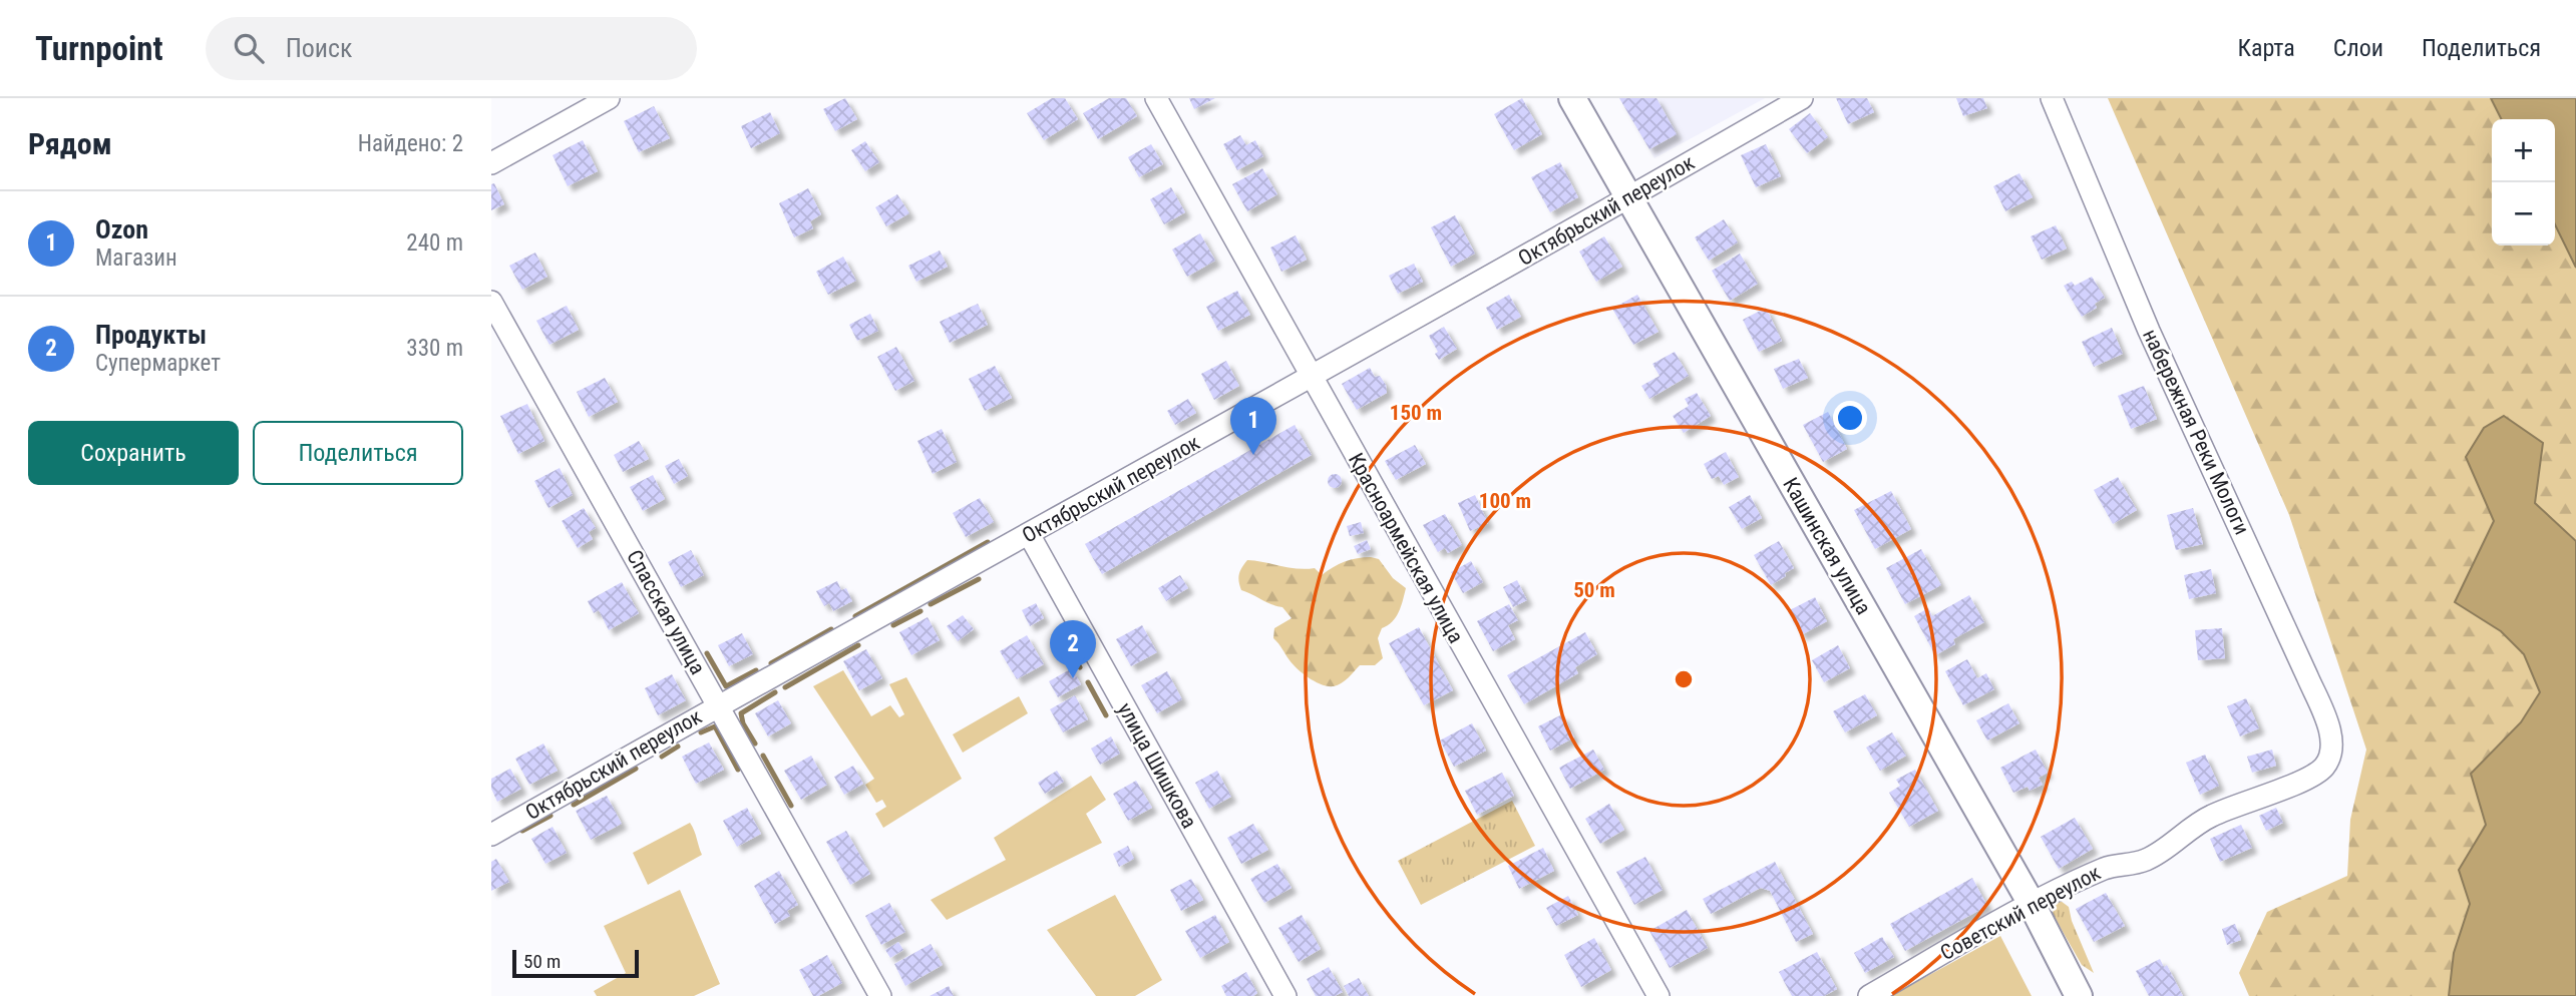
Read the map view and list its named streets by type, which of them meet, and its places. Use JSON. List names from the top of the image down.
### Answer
{
  "streets": {
    "main road": ["Кашинская улица"],
    "street": [
      "Октябрьский переулок",
      "набережная Реки Мологи",
      "Красноармейская улица",
      "Спасская улица",
      "улица Шишкова",
      "Советский переулок"
    ]
  },
  "crossings": [
    ["Октябрьский переулок", "Кашинская улица"],
    ["Октябрьский переулок", "Красноармейская улица"],
    ["Октябрьский переулок", "Спасская улица"],
    ["Октябрьский переулок", "улица Шишкова"],
    ["набережная Реки Мологи", "Советский переулок"],
    ["Кашинская улица", "Советский переулок"]
  ],
  "scale_bar": "50 m",
  "page": {
    "header": "Turnpoint",
    "search": "Поиск",
    "nav": ["Карта", "Слои", "Поделиться"],
    "heading": ["Рядом", "Найдено: 2"],
    "map_buttons": ["+", "−"],
    "list": [
      {
        "mark": "1",
        "name": "Ozon",
        "note": "Магазин",
        "value": "240 m"
      },
      {
        "mark": "2",
        "name": "Продукты",
        "note": "Супермаркет",
        "value": "330 m"
      }
    ],
    "pins": ["1", "2"],
    "buttons": ["Сохранить", "Поделиться"],
    "scale": "50 m"
  },
  "rings": ["150 m", "100 m", "50 m"]
}
